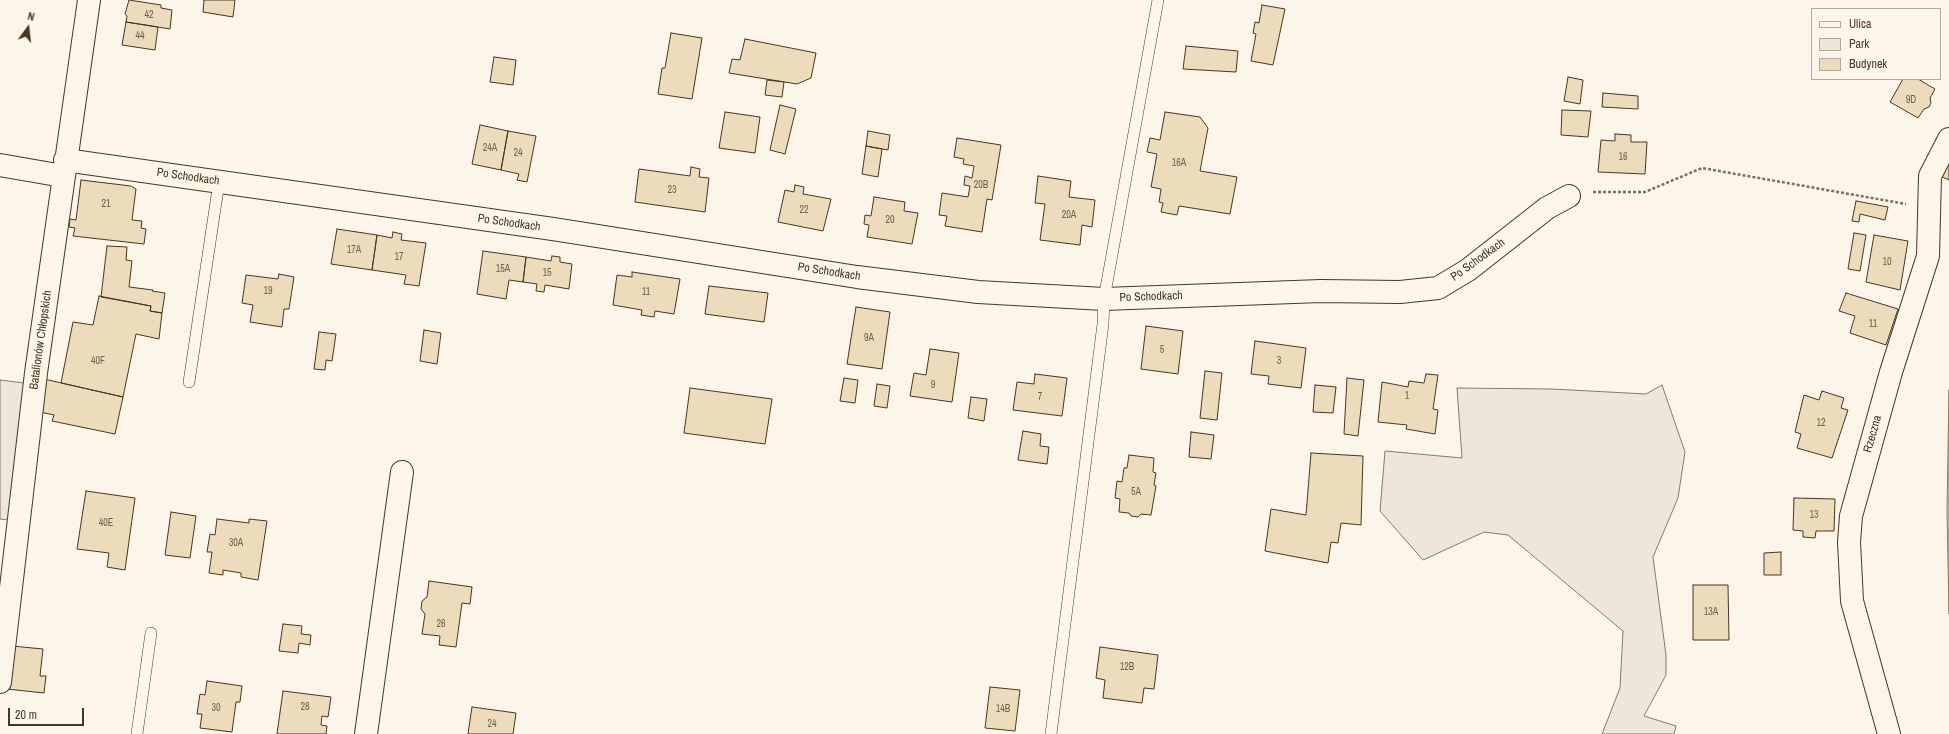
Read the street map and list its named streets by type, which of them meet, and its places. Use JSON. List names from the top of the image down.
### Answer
{
  "streets": {
    "street": ["Po Schodkach", "Batalionów Chłopskich", "Rzeczna"]
  },
  "crossings": [
    ["Po Schodkach", "Batalionów Chłopskich"]
  ],
  "house_numbers": [
    "42",
    "44",
    "9D",
    "24A",
    "24",
    "16",
    "16A",
    "20B",
    "23",
    "21",
    "22",
    "20A",
    "20",
    "17A",
    "17",
    "10",
    "15A",
    "15",
    "19",
    "11",
    "11",
    "9A",
    "5",
    "40F",
    "3",
    "9",
    "1",
    "7",
    "12",
    "5A",
    "13",
    "40E",
    "30A",
    "13A",
    "26",
    "12B",
    "28",
    "30",
    "14B",
    "24"
  ],
  "legend": ["Ulica", "Park", "Budynek"],
  "scale_bar": "20 m",
  "north": "top"
}
